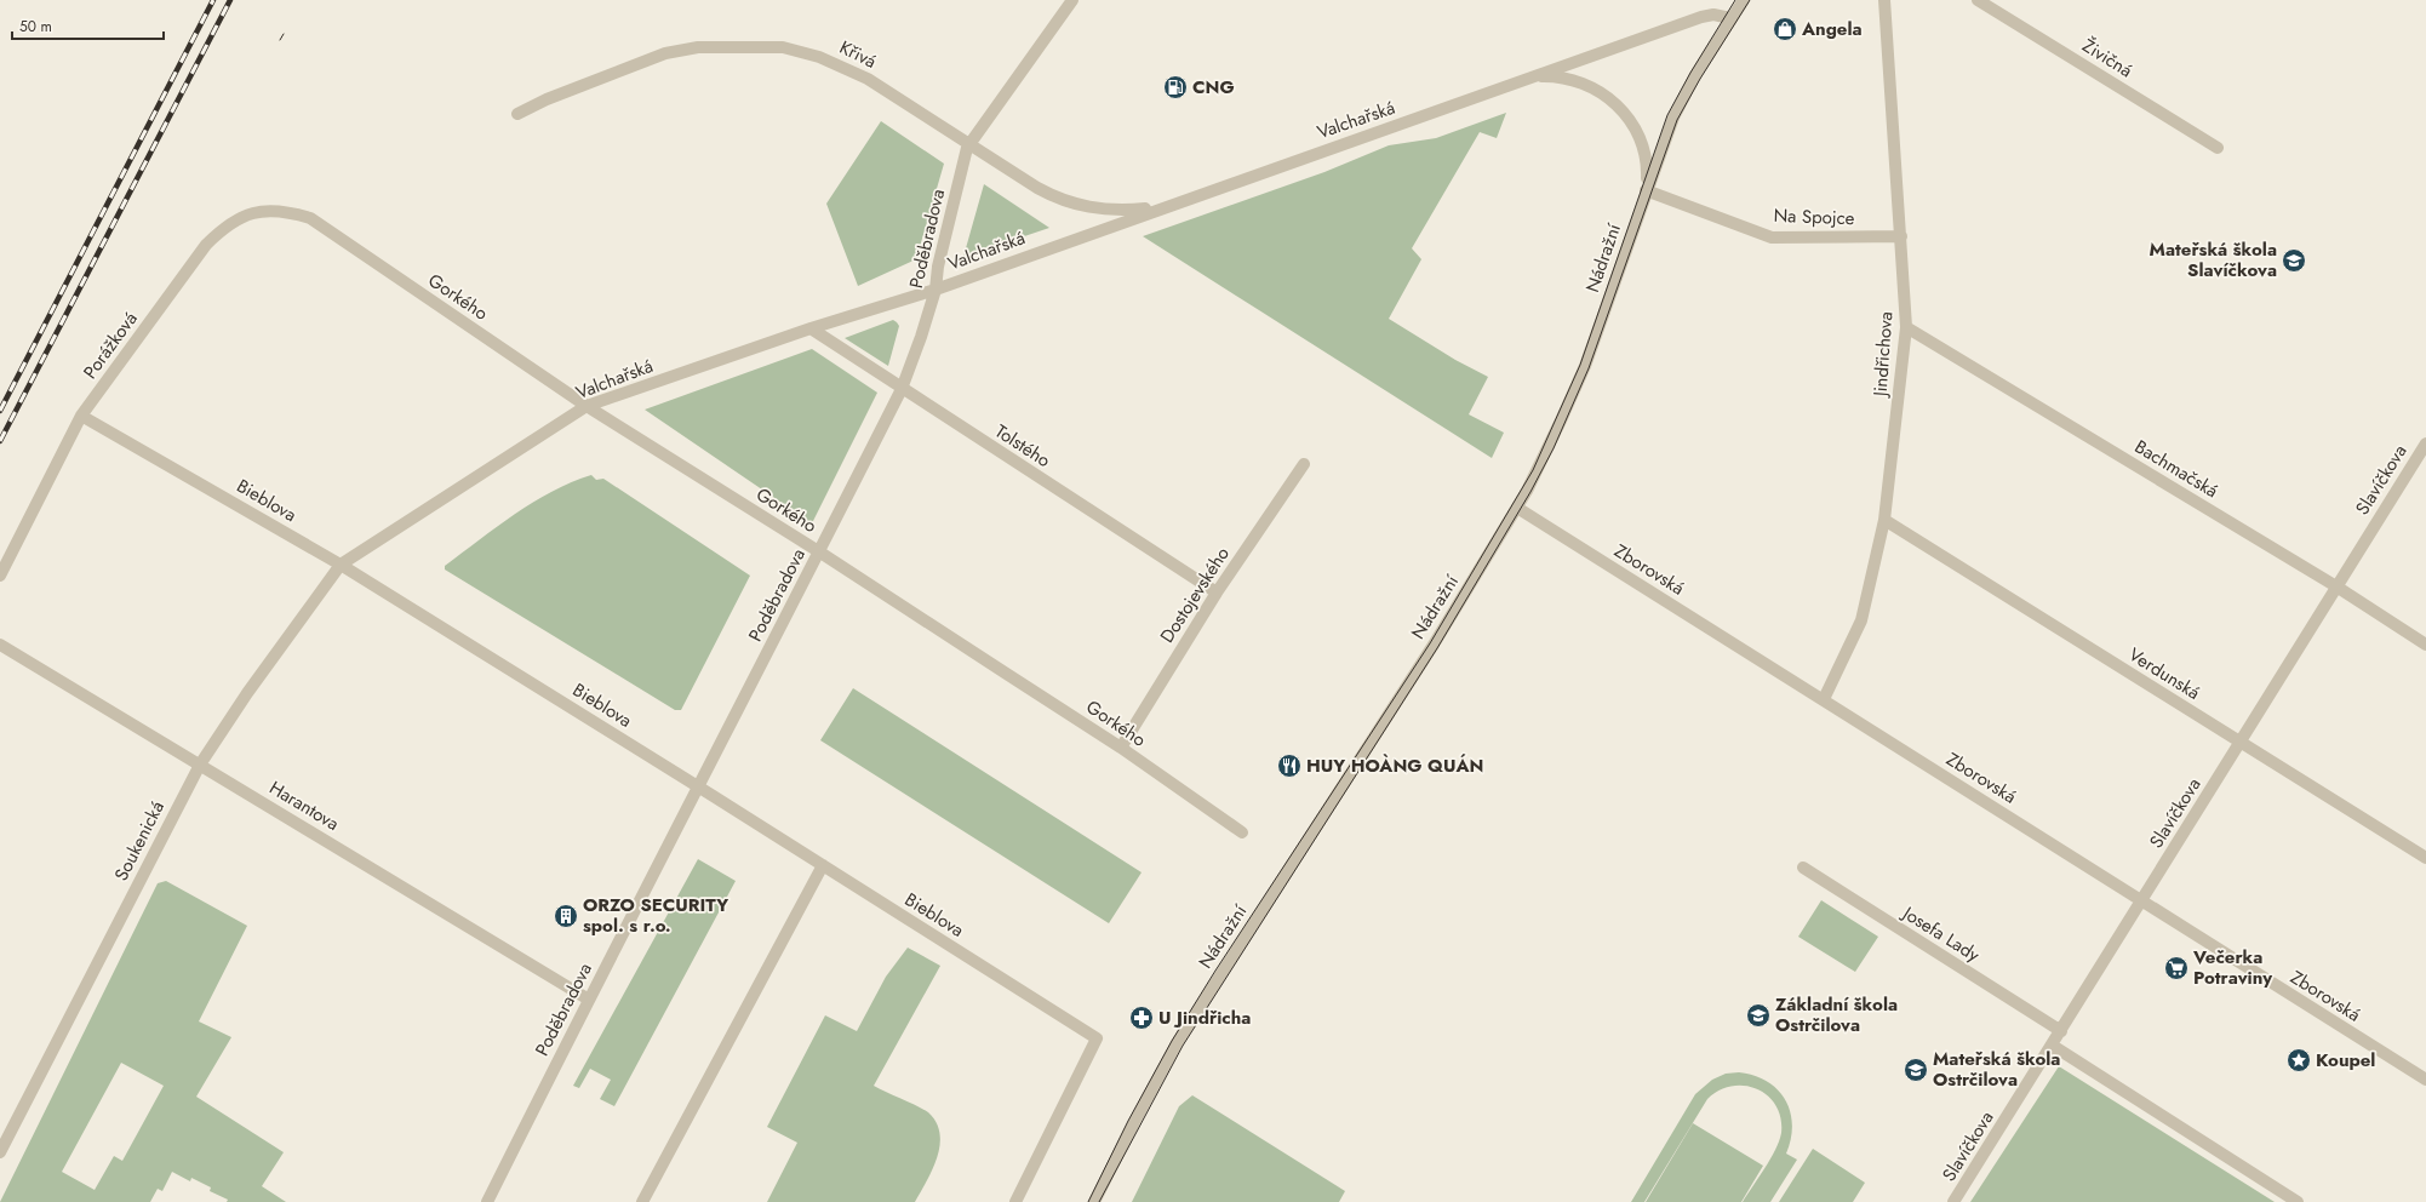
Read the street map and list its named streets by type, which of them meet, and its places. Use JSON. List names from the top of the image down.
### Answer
{
  "streets": {
    "street": [
      "Křivá",
      "Živičná",
      "Valchařská",
      "Na Spojce",
      "Poděbradova",
      "Nádražní",
      "Gorkého",
      "Porážková",
      "Jindřichova",
      "Tolstého",
      "Bachmačská",
      "Slavíčkova",
      "Bieblova",
      "Zborovská",
      "Dostojevského",
      "Verdunská",
      "Harantova",
      "Soukenická",
      "Josefa Lady"
    ]
  },
  "crossings": [
    ["Křivá", "Valchařská"],
    ["Křivá", "Poděbradova"],
    ["Valchařská", "Na Spojce"],
    ["Valchařská", "Poděbradova"],
    ["Valchařská", "Nádražní"],
    ["Valchařská", "Gorkého"],
    ["Valchařská", "Tolstého"],
    ["Valchařská", "Bieblova"],
    ["Valchařská", "Soukenická"],
    ["Na Spojce", "Nádražní"],
    ["Na Spojce", "Jindřichova"],
    ["Poděbradova", "Gorkého"],
    ["Poděbradova", "Tolstého"],
    ["Poděbradova", "Bieblova"],
    ["Poděbradova", "Harantova"],
    ["Nádražní", "Zborovská"],
    ["Gorkého", "Porážková"],
    ["Gorkého", "Dostojevského"],
    ["Porážková", "Bieblova"],
    ["Jindřichova", "Bachmačská"],
    ["Jindřichova", "Zborovská"],
    ["Jindřichova", "Verdunská"],
    ["Tolstého", "Dostojevského"],
    ["Bachmačská", "Slavíčkova"],
    ["Slavíčkova", "Zborovská"],
    ["Slavíčkova", "Verdunská"],
    ["Slavíčkova", "Josefa Lady"],
    ["Bieblova", "Soukenická"],
    ["Harantova", "Soukenická"]
  ],
  "places": {
    "shop": ["Angela"],
    "fuel station": ["CNG"],
    "school or university": ["Mateřská škola Slavíčkova", "Základní škola Ostrčilova", "Mateřská škola Ostrčilova"],
    "restaurant": ["HUY HOÀNG QUÁN"],
    "building": ["ORZO SECURITY spol. s r.o."],
    "supermarket": ["Večerka Potraviny"],
    "pharmacy": ["U Jindřicha"],
    "place": ["Koupel"]
  },
  "scale_bar": "50 m"
}
